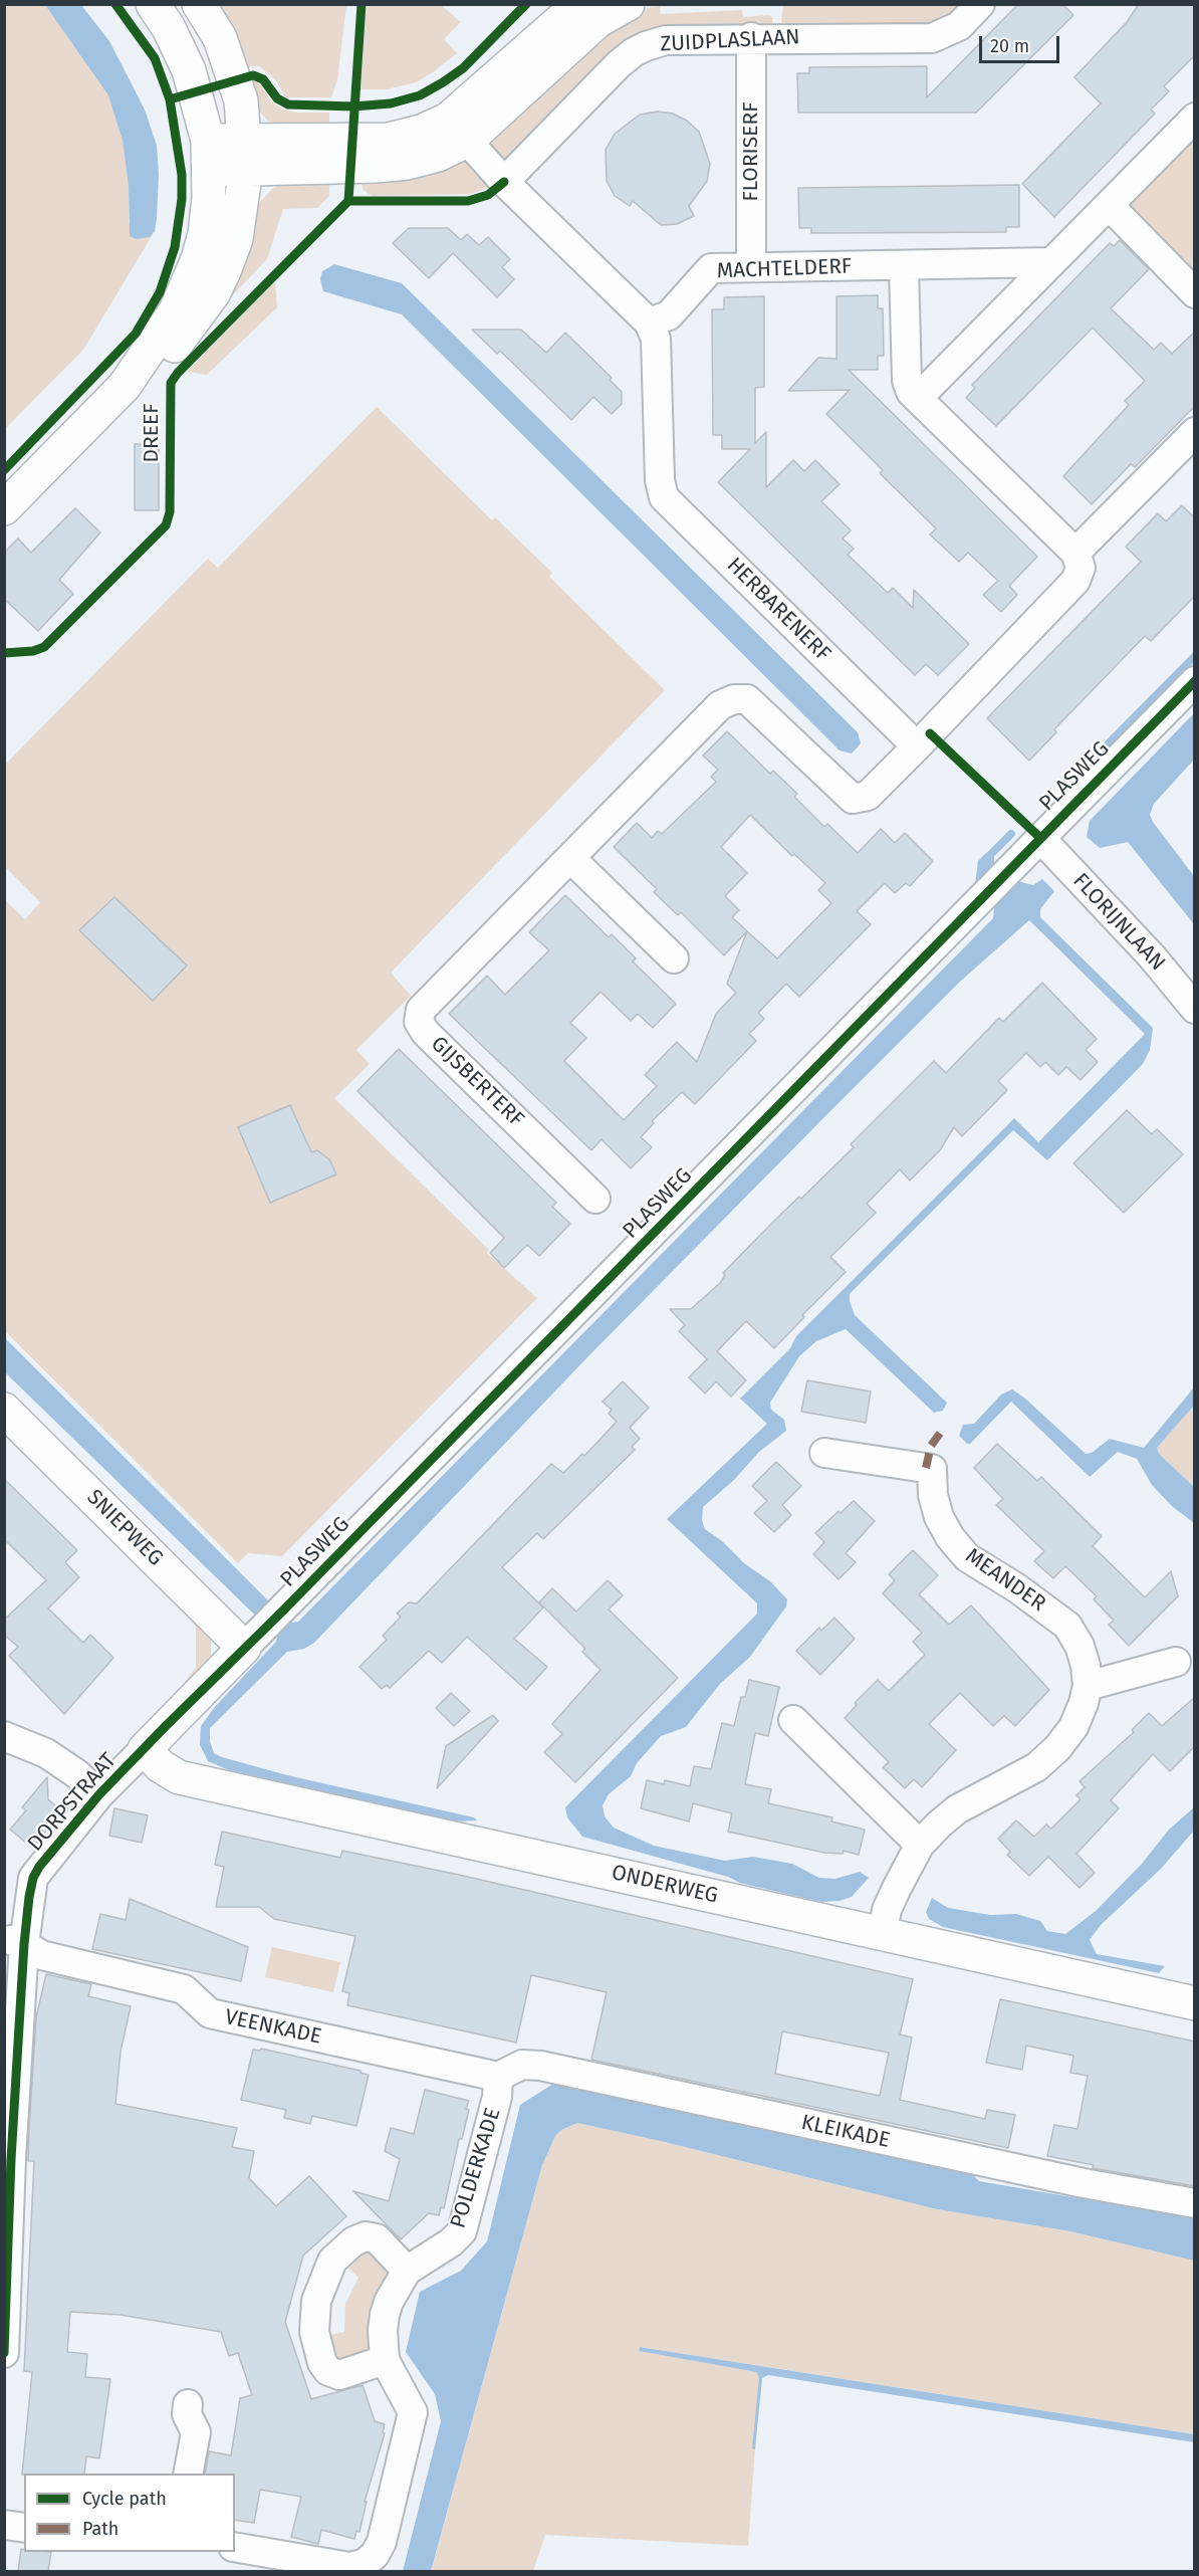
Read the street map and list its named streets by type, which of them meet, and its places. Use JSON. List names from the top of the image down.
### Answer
{
  "streets": {
    "street": [
      "ZUIDPLASLAAN",
      "FLORISERF",
      "MACHTELDERF",
      "DREEF",
      "HERBARENERF",
      "PLASWEG",
      "FLORIJNLAAN",
      "GIJSBERTERF",
      "SNIEPWEG",
      "MEANDER",
      "DORPSTRAAT",
      "ONDERWEG",
      "VEENKADE",
      "KLEIKADE",
      "POLDERKADE"
    ]
  },
  "crossings": [
    ["ZUIDPLASLAAN", "FLORISERF"],
    ["FLORISERF", "MACHTELDERF"],
    ["MACHTELDERF", "HERBARENERF"],
    ["HERBARENERF", "GIJSBERTERF"],
    ["PLASWEG", "FLORIJNLAAN"],
    ["PLASWEG", "SNIEPWEG"],
    ["PLASWEG", "DORPSTRAAT"],
    ["PLASWEG", "ONDERWEG"],
    ["DORPSTRAAT", "ONDERWEG"],
    ["DORPSTRAAT", "VEENKADE"],
    ["VEENKADE", "KLEIKADE"],
    ["VEENKADE", "POLDERKADE"],
    ["KLEIKADE", "POLDERKADE"]
  ],
  "legend": ["Cycle path", "Path"],
  "scale_bar": "20 m"
}
